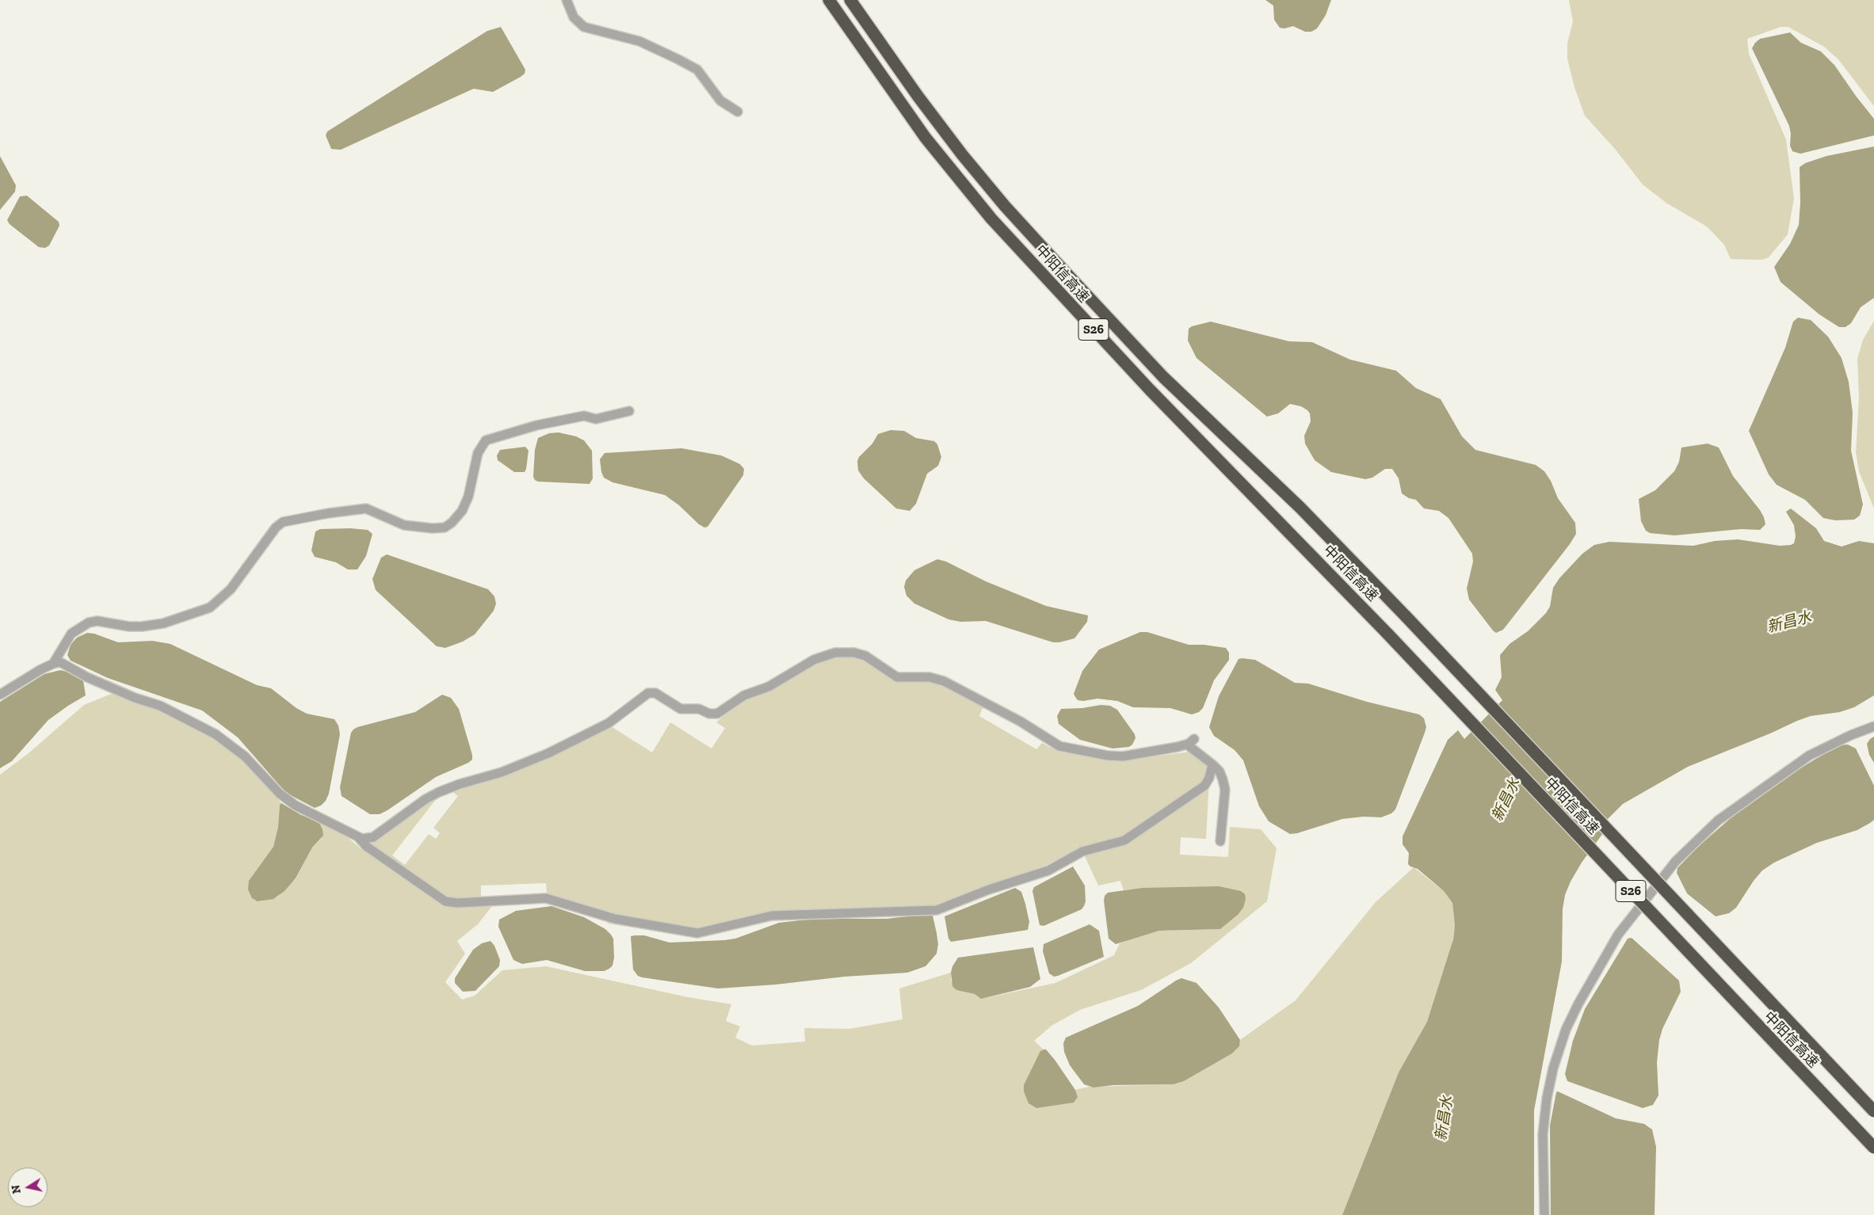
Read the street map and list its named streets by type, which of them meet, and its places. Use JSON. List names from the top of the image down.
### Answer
{
  "streets": {
    "highway": ["中阳信高速", "S26"]
  },
  "water": ["新昌水"],
  "north": "left"
}
